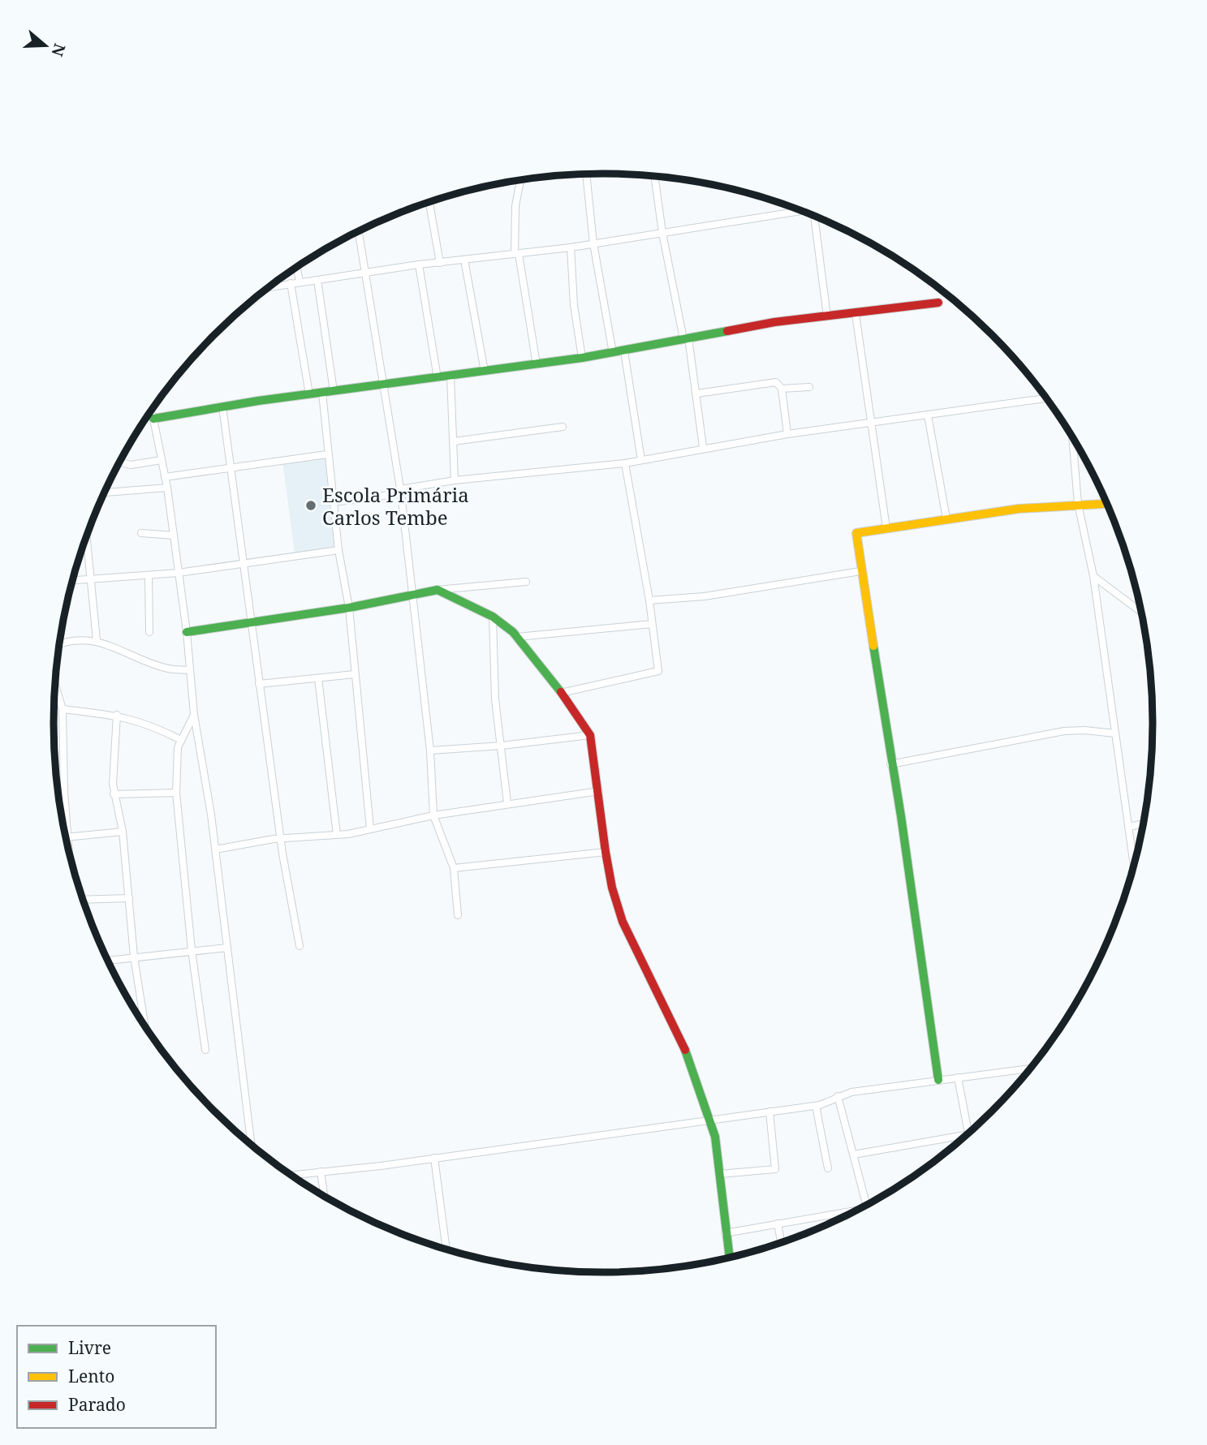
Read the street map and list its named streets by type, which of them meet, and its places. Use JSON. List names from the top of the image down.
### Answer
{
  "places": ["Escola Primária Carlos Tembe"],
  "legend": ["Livre", "Lento", "Parado"],
  "north": "right"
}
